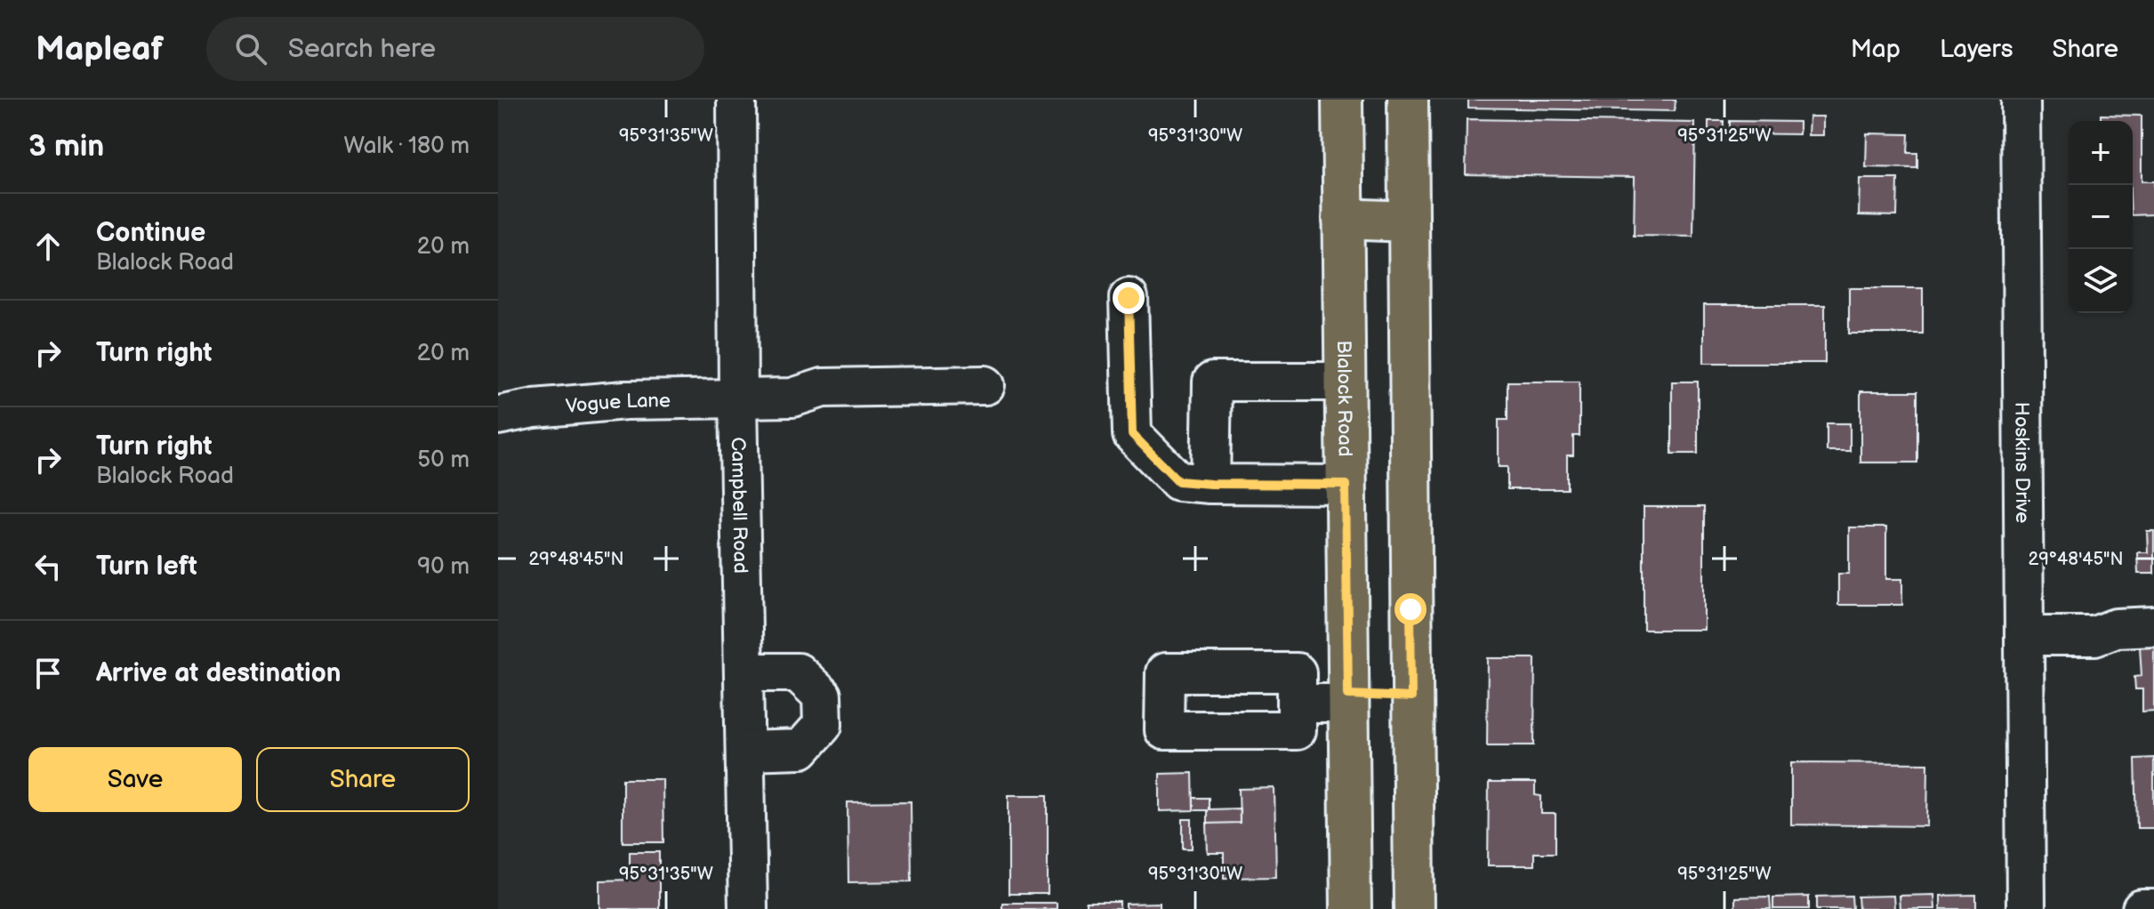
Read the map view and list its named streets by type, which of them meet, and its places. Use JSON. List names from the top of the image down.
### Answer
{
  "streets": {
    "main road": ["Blalock Road"],
    "street": ["Vogue Lane", "Hoskins Drive", "Campbell Road"]
  },
  "crossings": [
    ["Vogue Lane", "Campbell Road"]
  ],
  "page": {
    "header": "Mapleaf",
    "search": "Search here",
    "nav": ["Map", "Layers", "Share"],
    "heading": ["3 min", "Walk · 180 m"],
    "map_buttons": ["+", "−"],
    "list": [
      ["Continue", "Blalock Road", "20 m"],
      ["Turn right", "20 m"],
      ["Turn right", "Blalock Road", "50 m"],
      ["Turn left", "90 m"],
      "Arrive at destination"
    ],
    "buttons": ["Save", "Share"]
  },
  "coordinates": [
    "95°31'35\"W",
    "95°31'30\"W",
    "95°31'25\"W",
    "29°48'45\"N"
  ]
}
